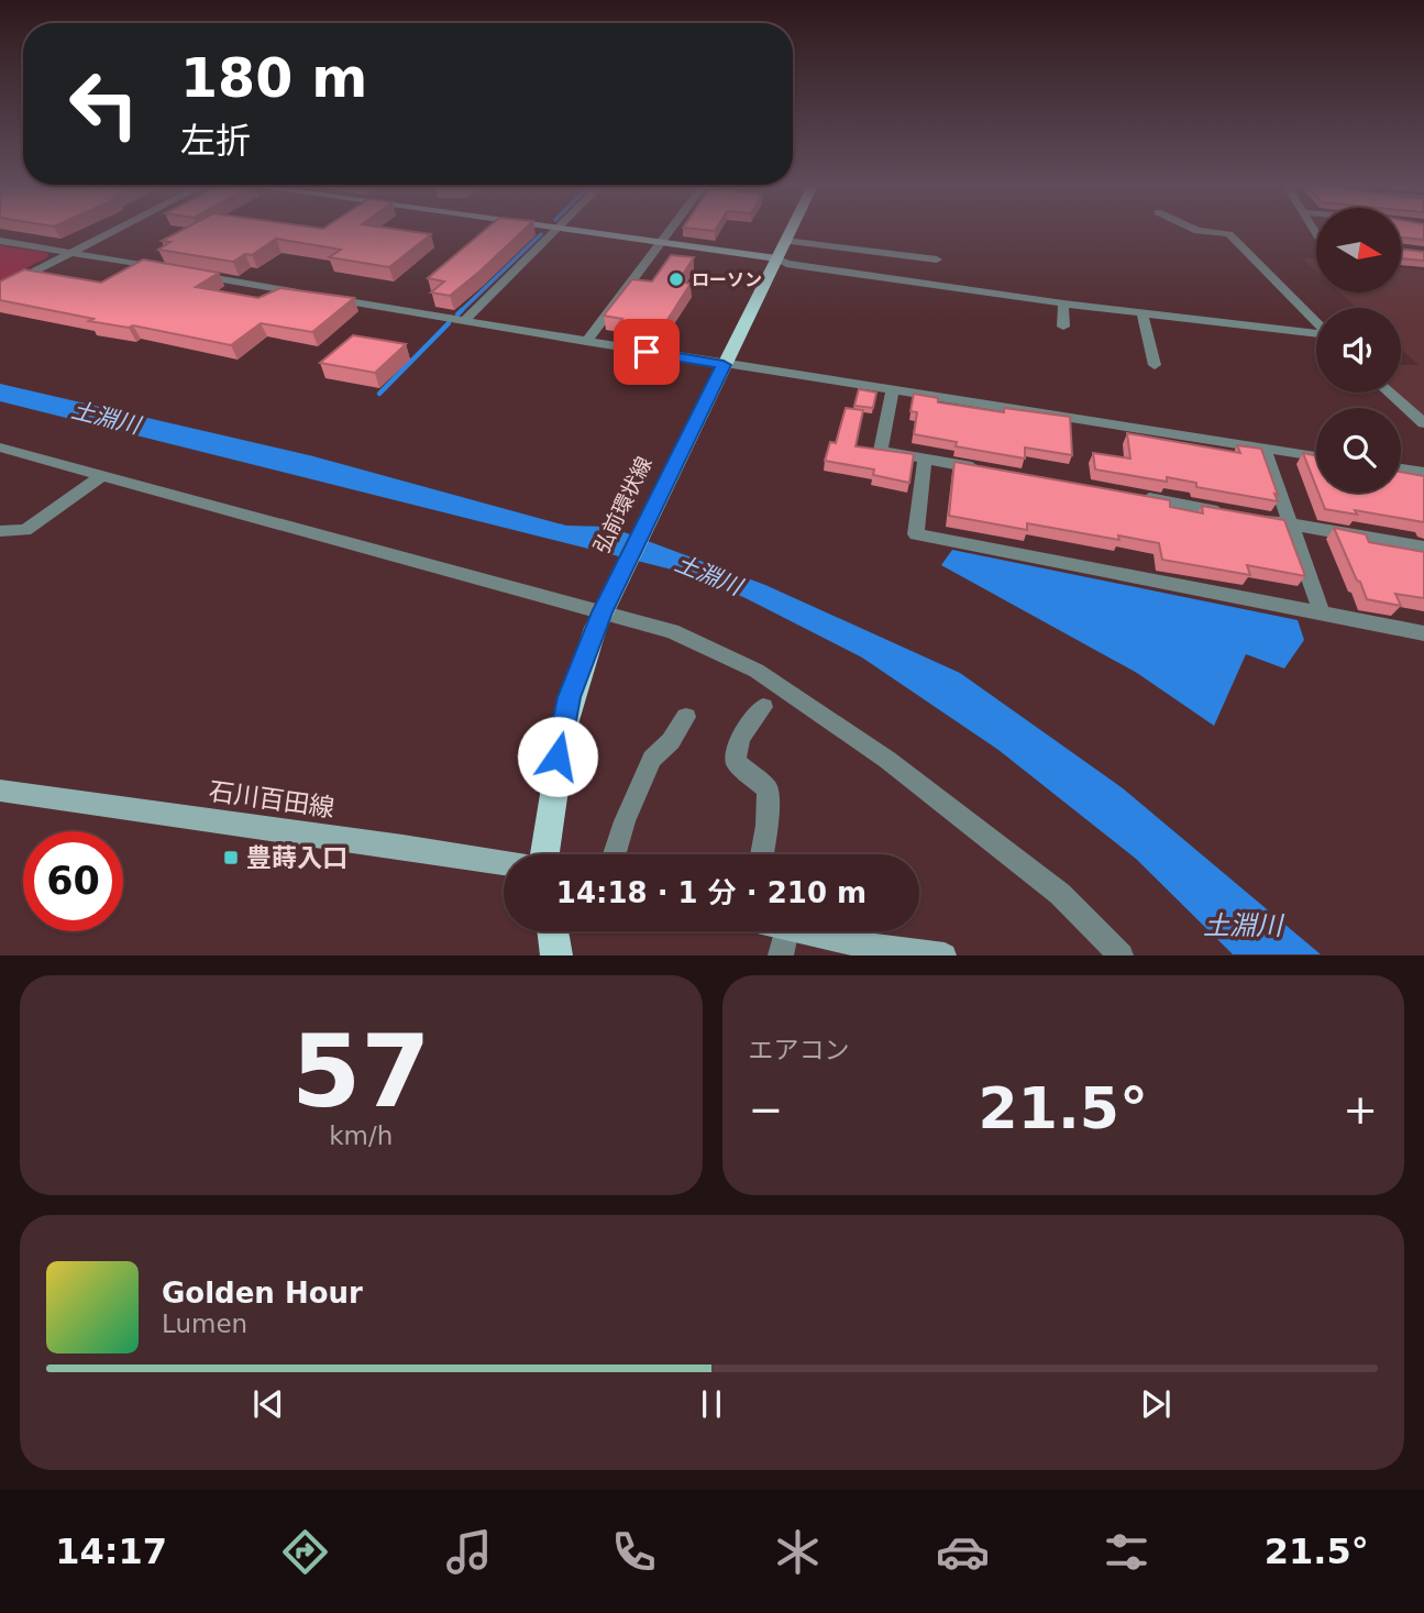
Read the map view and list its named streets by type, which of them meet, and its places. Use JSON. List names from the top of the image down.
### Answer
{
  "streets": {
    "main road": ["弘前環状線"],
    "street": ["石川百田線"]
  },
  "water": ["土淵川"],
  "places": {
    "other": ["ローソン"],
    "transit": ["豊蒔入口"]
  },
  "north": "right",
  "page": {
    "turn": ["180 m", "左折"],
    "limit": "60",
    "trip": "14:18 · 1 分 · 210 m",
    "tile": [
      ["57", "km/h"],
      "エアコン"
    ],
    "heat": ["−", "21.5°", "+"],
    "song": ["Golden Hour", "Lumen"],
    "tabs": ["14:17", "21.5°"]
  }
}
